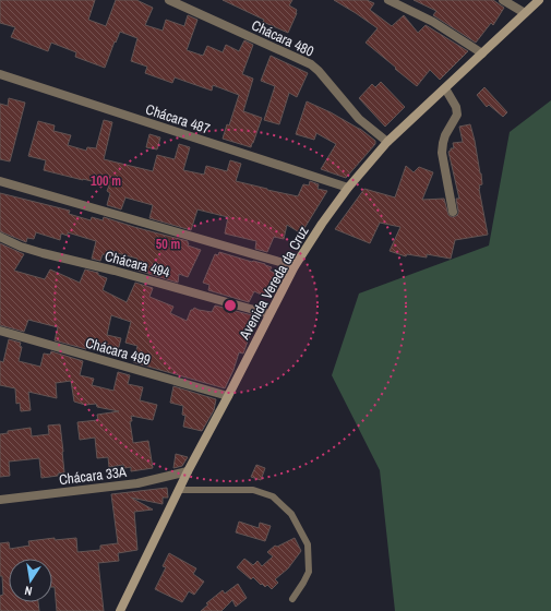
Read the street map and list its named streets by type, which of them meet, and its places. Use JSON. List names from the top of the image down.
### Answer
{
  "streets": {
    "street": [
      "Chácara 480",
      "Chácara 487",
      "Chácara 494",
      "Avenida Vereda da Cruz",
      "Chácara 499",
      "Chácara 33A"
    ]
  },
  "crossings": [
    ["Chácara 480", "Avenida Vereda da Cruz"],
    ["Chácara 487", "Avenida Vereda da Cruz"],
    ["Chácara 494", "Avenida Vereda da Cruz"],
    ["Avenida Vereda da Cruz", "Chácara 499"],
    ["Avenida Vereda da Cruz", "Chácara 33A"]
  ],
  "north": "bottom",
  "rings": ["100 m", "50 m"]
}
